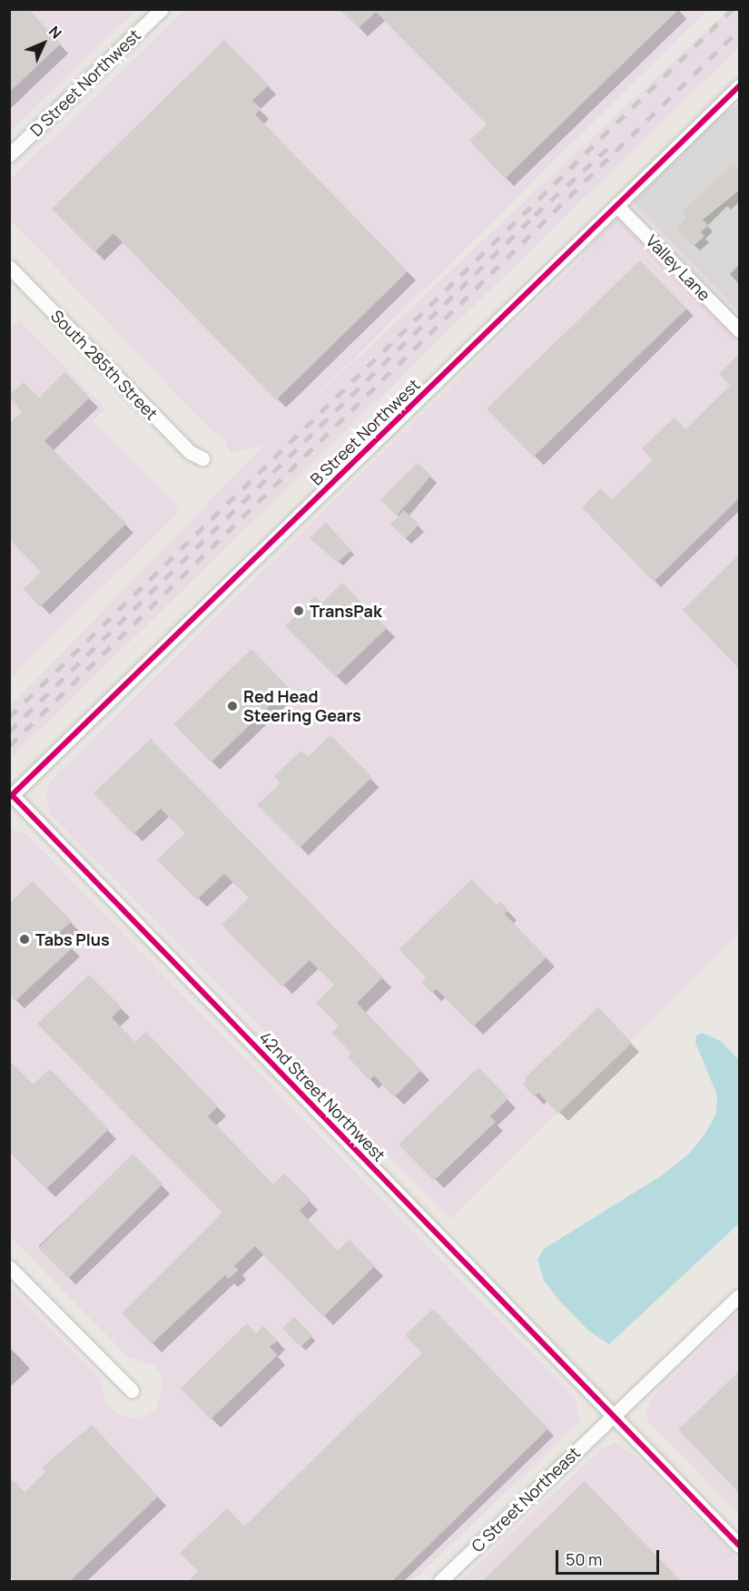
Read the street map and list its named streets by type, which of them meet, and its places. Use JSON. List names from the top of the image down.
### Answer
{
  "streets": {
    "street": [
      "D Street Northwest",
      "Valley Lane",
      "South 285th Street",
      "B Street Northwest",
      "42nd Street Northwest",
      "C Street Northeast"
    ]
  },
  "crossings": [
    ["Valley Lane", "B Street Northwest"],
    ["B Street Northwest", "42nd Street Northwest"],
    ["42nd Street Northwest", "C Street Northeast"]
  ],
  "places": ["TransPak", "Red Head Steering Gears", "Tabs Plus"],
  "scale_bar": "50 m",
  "north": "top right"
}
